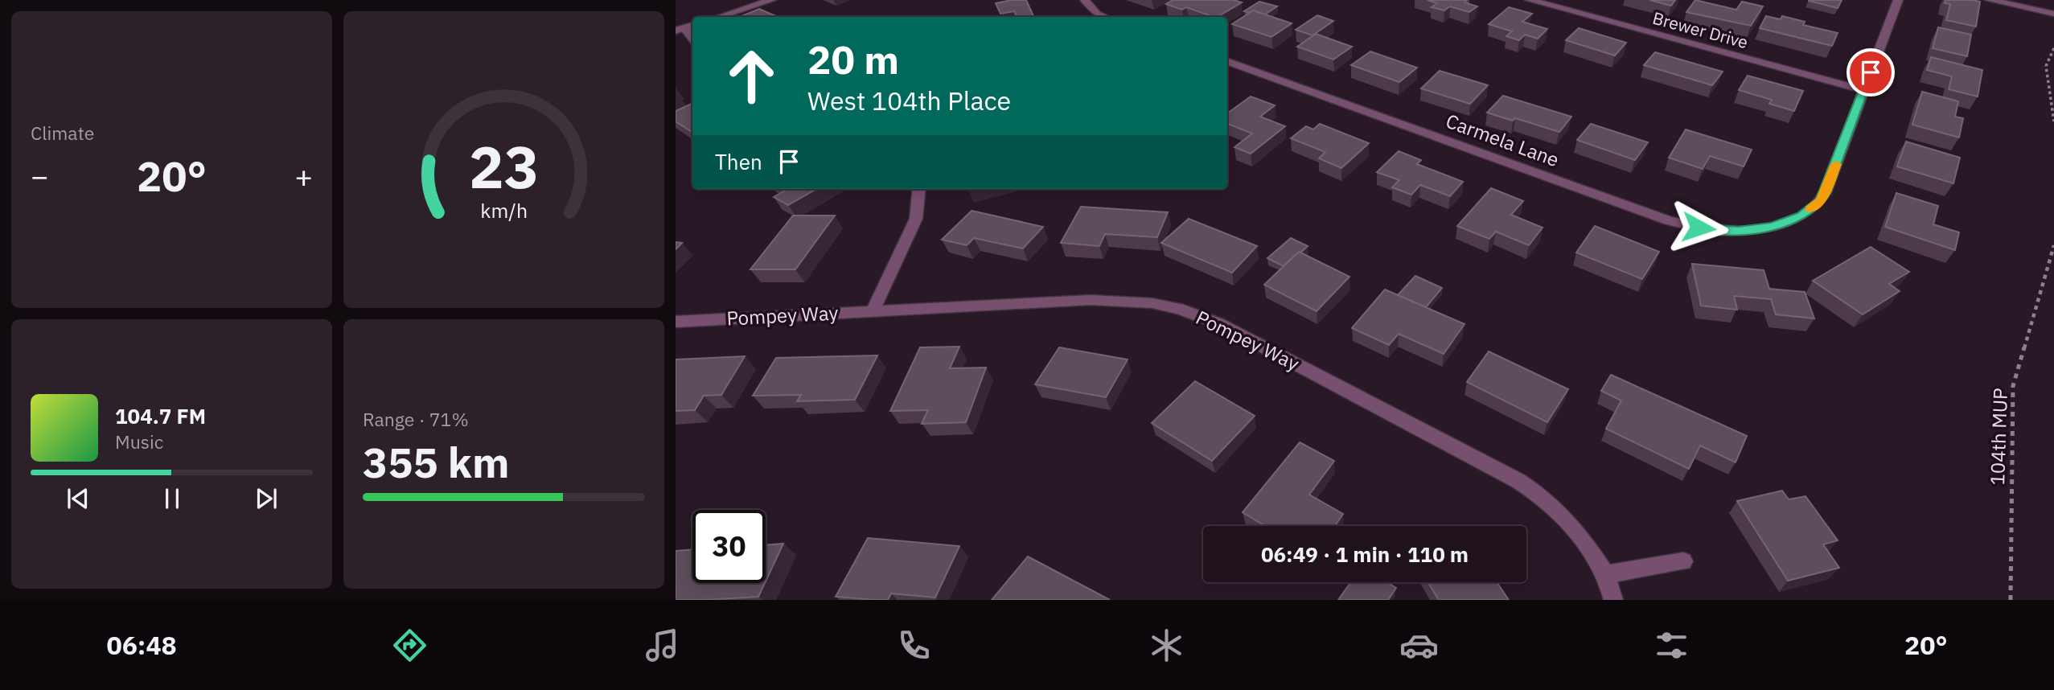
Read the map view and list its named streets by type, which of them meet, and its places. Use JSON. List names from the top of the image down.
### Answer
{
  "streets": {
    "street": ["Brewer Drive", "Carmela Lane", "Pompey Way"],
    "path": ["104th MUP"]
  },
  "crossings": [
    ["Brewer Drive", "Carmela Lane"]
  ],
  "page": {
    "tile": [
      "Climate",
      ["Range · 71%", "355 km"]
    ],
    "turn": ["20 m", "West 104th Place"],
    "then": "Then",
    "heat": ["−", "20°", "+"],
    "song": ["104.7 FM", "Music"],
    "limit": "30",
    "trip": "06:49 · 1 min · 110 m",
    "tabs": ["06:48", "20°"],
    "gauge": ["23", "km/h"]
  }
}
